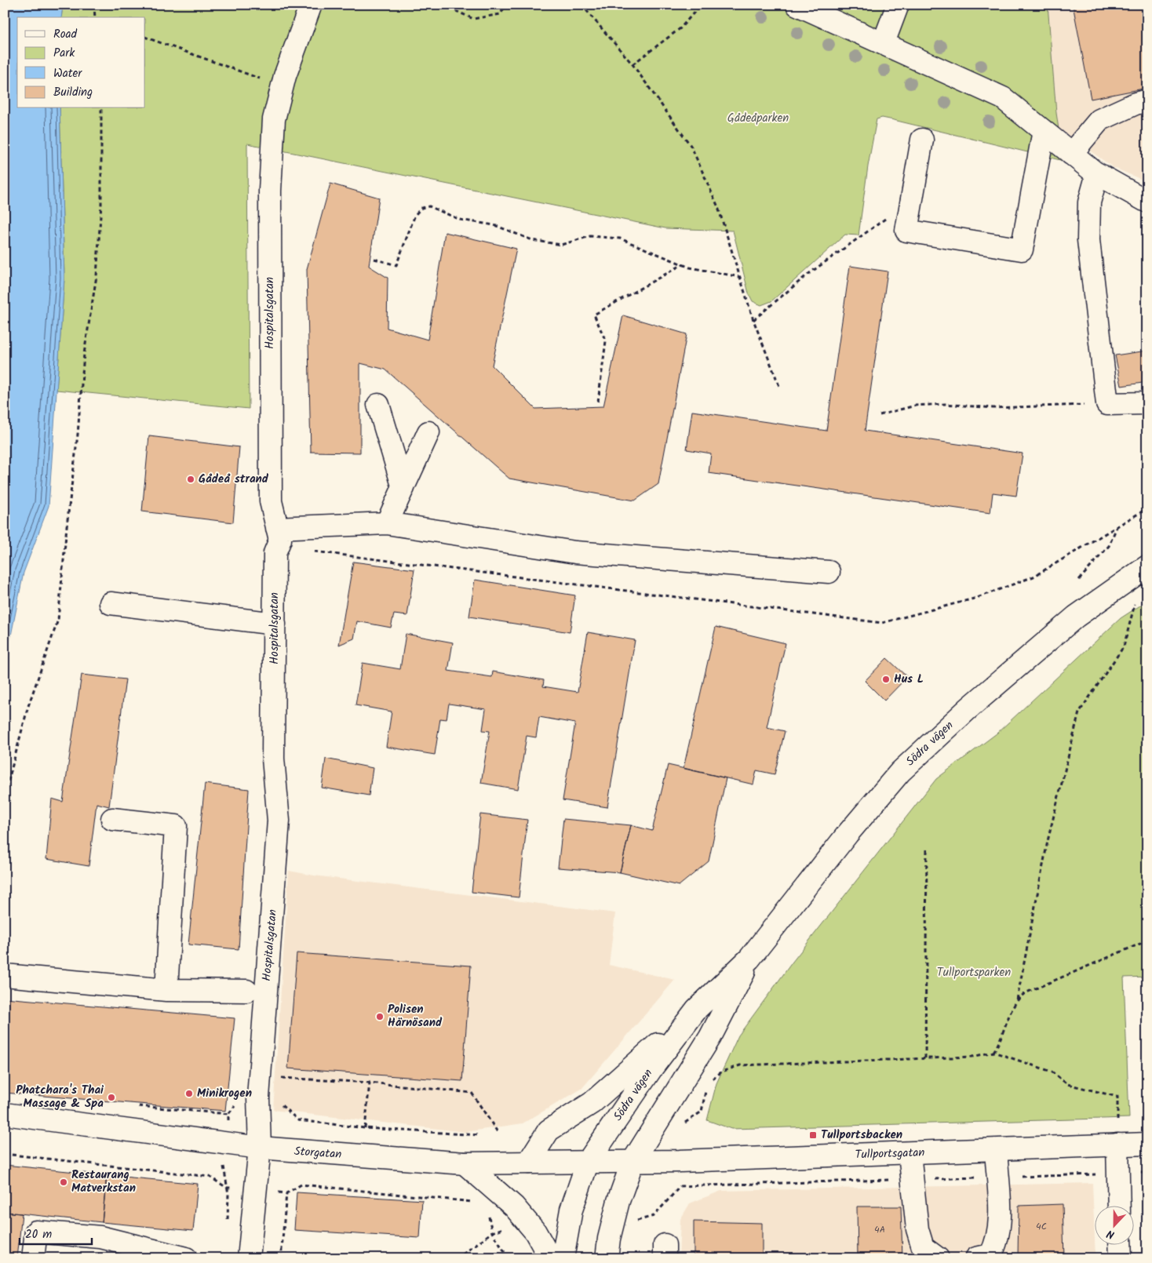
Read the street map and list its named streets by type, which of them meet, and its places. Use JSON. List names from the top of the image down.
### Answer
{
  "streets": {
    "main road": [
      "Hospitalsgatan",
      "Södra vägen",
      "Storgatan",
      "Tullportsgatan"
    ]
  },
  "crossings": [
    ["Hospitalsgatan", "Storgatan"],
    ["Södra vägen", "Storgatan"],
    ["Södra vägen", "Tullportsgatan"],
    ["Storgatan", "Tullportsgatan"]
  ],
  "parks": ["Gådeåparken", "Tullportsparken"],
  "places": {
    "other": [
      "Gådeå strand",
      "Hus L",
      "Polisen Härnösand",
      "Minikrogen",
      "Phatchara's Thai Massage & Spa",
      "Restaurang Matverkstan"
    ],
    "transit": ["Tullportsbacken"]
  },
  "house_numbers": ["4C", "4A"],
  "legend": [
    "Road",
    "Park",
    "Water",
    "Building"
  ],
  "scale_bar": "20 m",
  "north": "bottom"
}
